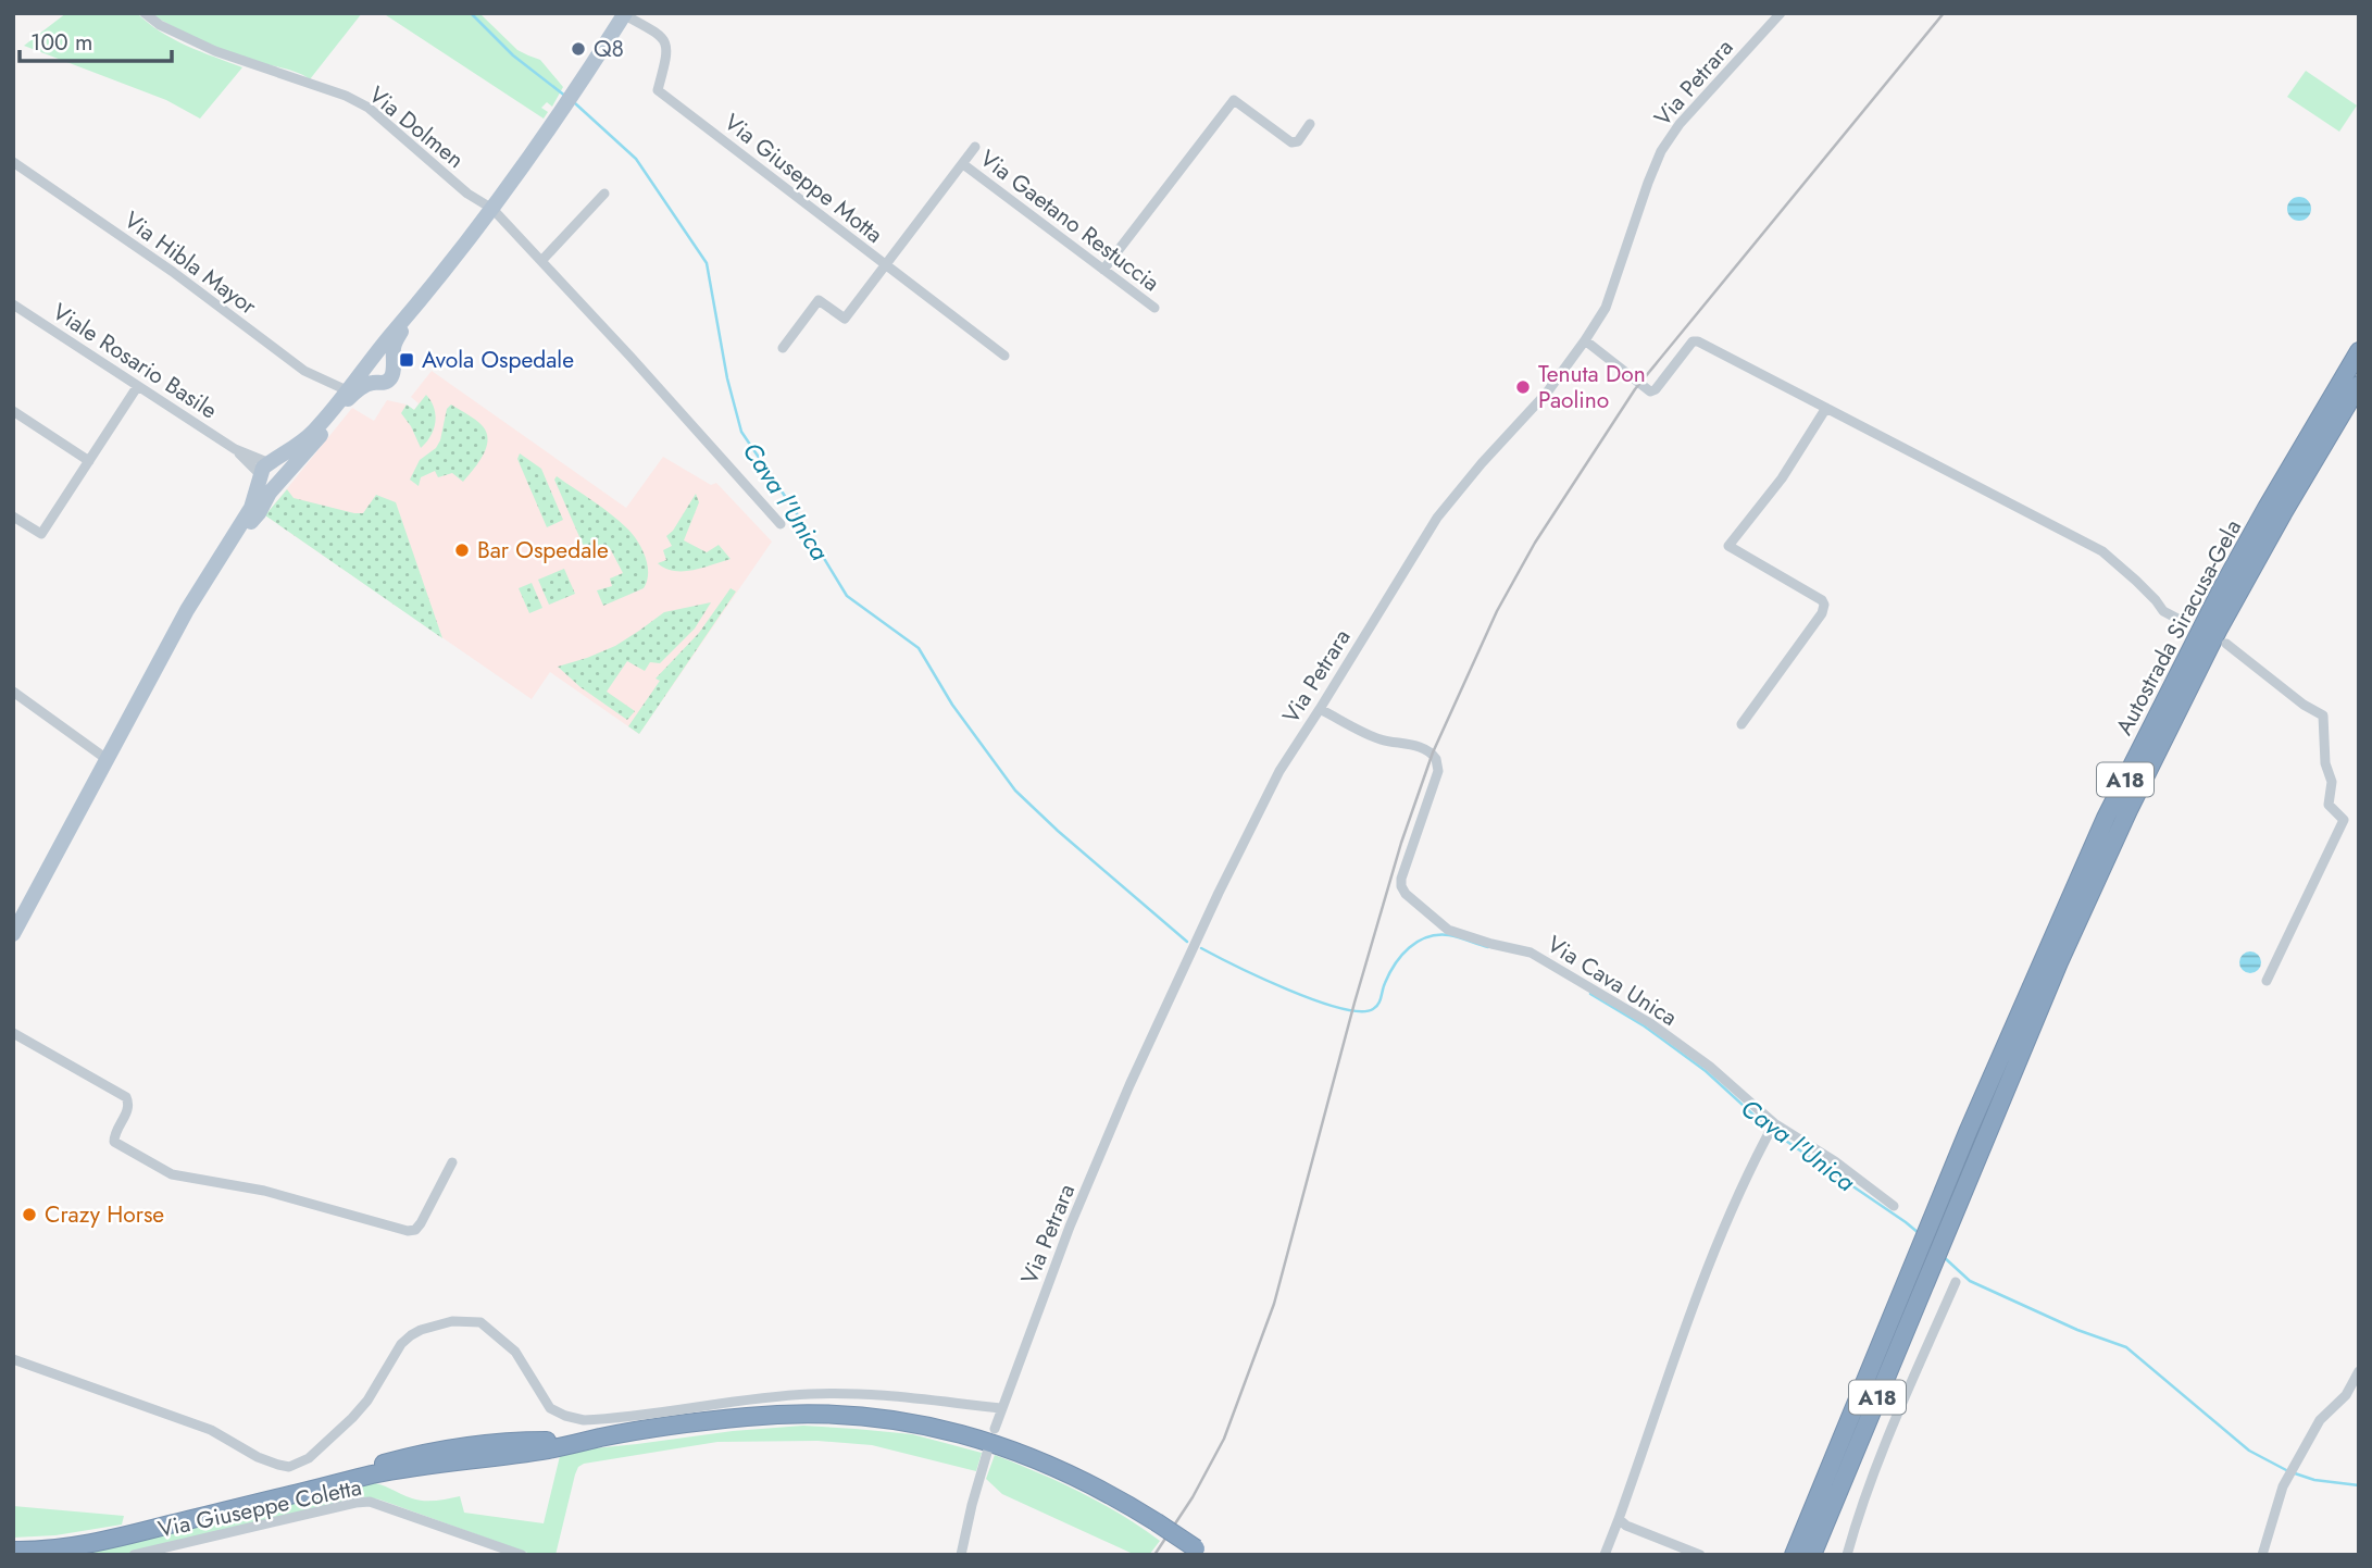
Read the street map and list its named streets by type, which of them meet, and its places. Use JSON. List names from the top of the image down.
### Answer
{
  "streets": {
    "highway": ["Autostrada Siracusa-Gela", "A18"],
    "street": [
      "Via Petrara",
      "Via Dolmen",
      "Via Giuseppe Motta",
      "Via Gaetano Restuccia",
      "Via Hibla Mayor",
      "Viale Rosario Basile",
      "Via Cava Unica",
      "Via Giuseppe Coletta"
    ]
  },
  "crossings": [
    ["Via Petrara", "Via Cava Unica"],
    ["Autostrada Siracusa-Gela", "A18"]
  ],
  "water": ["Cava l'Unica"],
  "places": {
    "other": [
      "Q8",
      "Tenuta Don Paolino",
      "Bar Ospedale",
      "Crazy Horse"
    ],
    "transit": ["Avola Ospedale"]
  },
  "scale_bar": "100 m"
}
